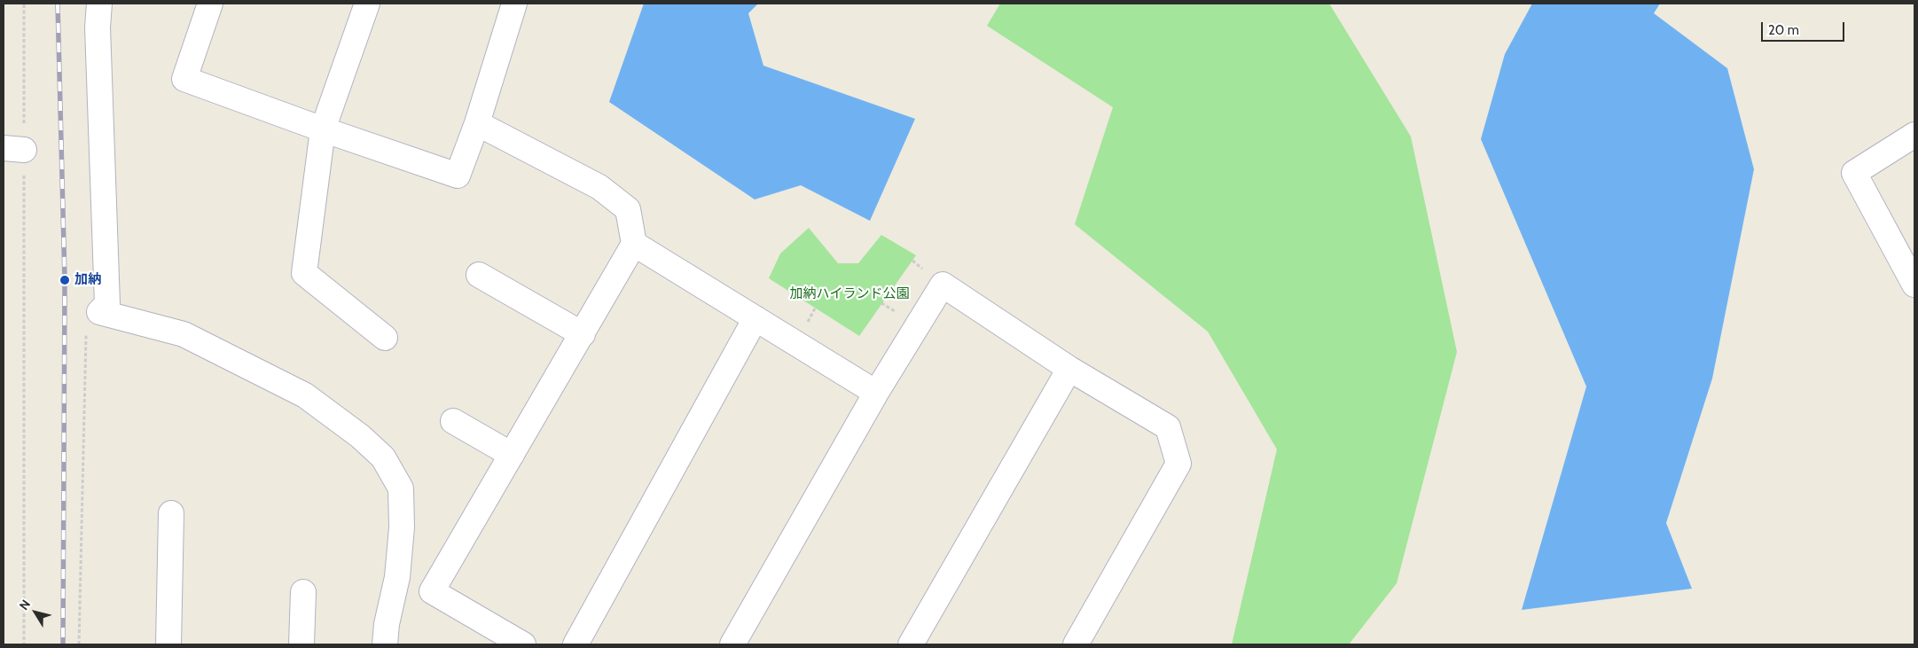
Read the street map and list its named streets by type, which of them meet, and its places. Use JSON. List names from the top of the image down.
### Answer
{
  "parks": ["加納ハイランド公園"],
  "places": ["加納"],
  "scale_bar": "20 m",
  "north": "top left"
}
